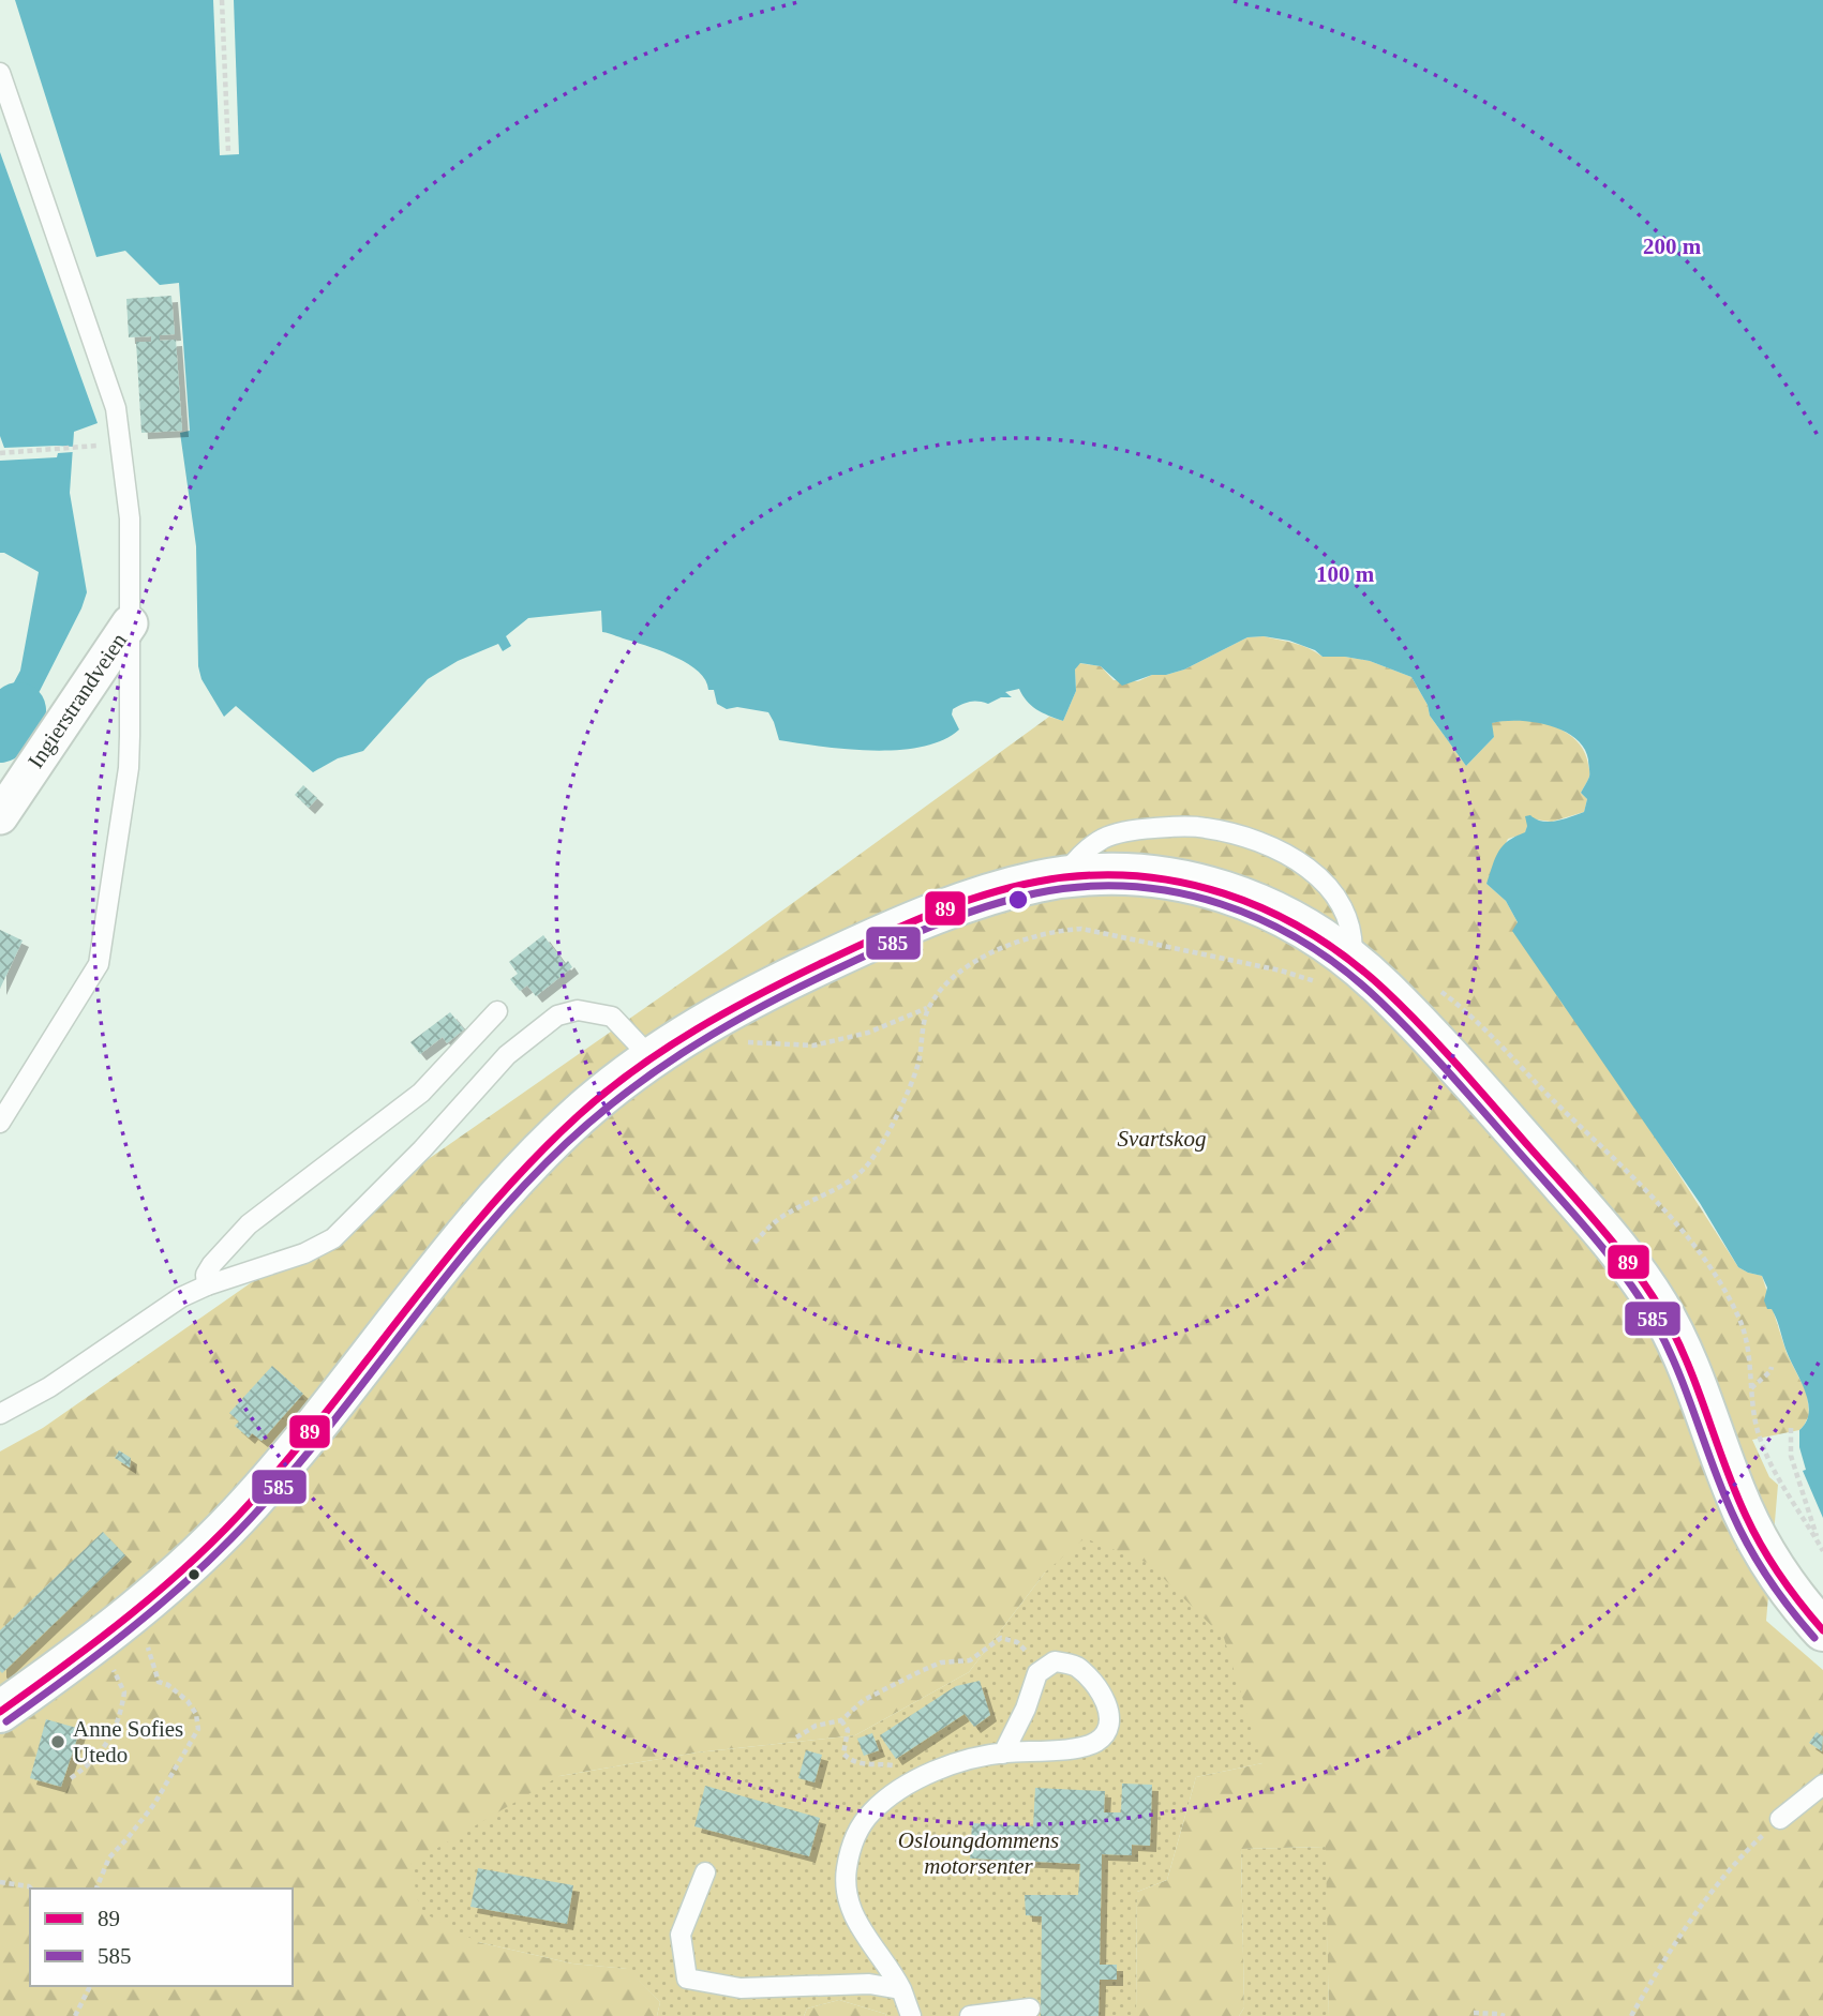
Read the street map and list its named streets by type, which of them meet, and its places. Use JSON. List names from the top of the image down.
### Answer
{
  "streets": {
    "street": ["Ingierstrandveien"]
  },
  "parks": ["Svartskog", "Osloungdommens motorsenter"],
  "places": ["Anne Sofies Utedo"],
  "lines": ["transit line 89", "transit line 585"],
  "legend": ["89", "585"],
  "rings": ["200 m", "100 m"]
}
